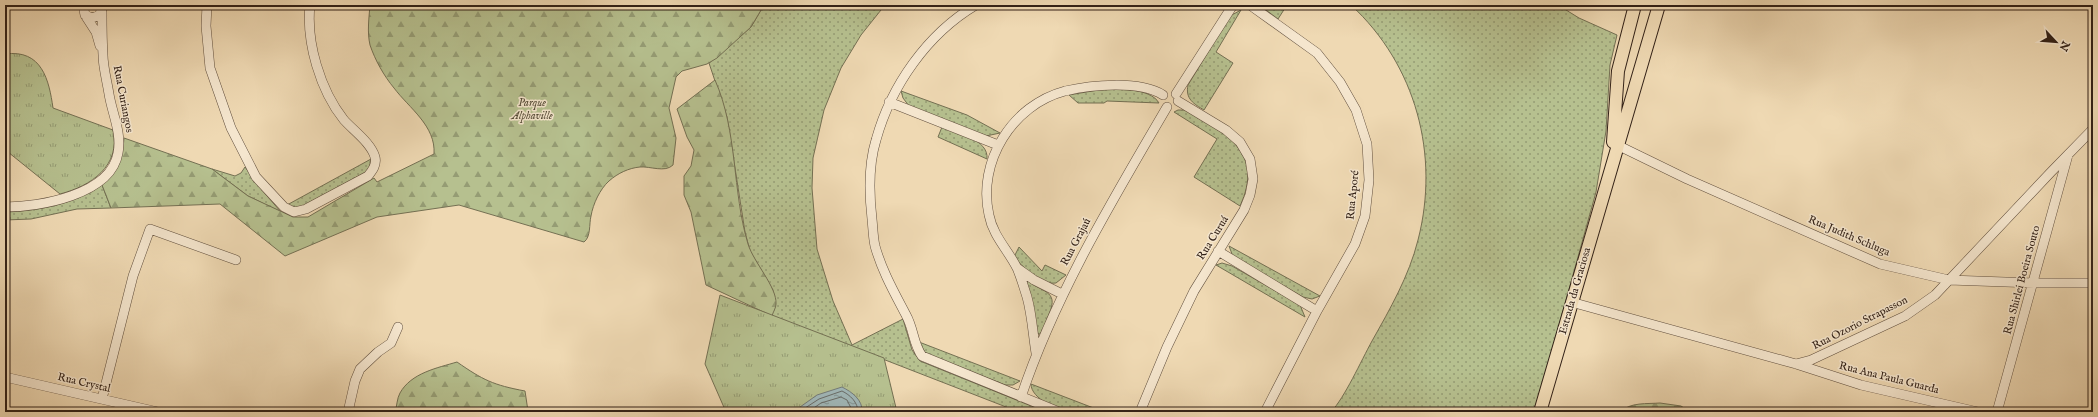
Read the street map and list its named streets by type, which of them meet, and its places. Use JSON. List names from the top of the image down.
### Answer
{
  "streets": {
    "main road": ["Estrada da Graciosa"],
    "street": [
      "Rua Curiangos",
      "Rua Aporé",
      "Rua Judith Schluga",
      "Rua Curuá",
      "Rua Grajaú",
      "Rua Shirlei Boeira Souto",
      "Rua Ozorio Strapasson",
      "Rua Ana Paula Guarda",
      "Rua Crystal"
    ]
  },
  "crossings": [
    ["Rua Judith Schluga", "Rua Shirlei Boeira Souto"],
    ["Rua Judith Schluga", "Estrada da Graciosa"],
    ["Rua Judith Schluga", "Rua Ozorio Strapasson"],
    ["Rua Curuá", "Rua Grajaú"],
    ["Rua Shirlei Boeira Souto", "Rua Ozorio Strapasson"],
    ["Rua Ozorio Strapasson", "Rua Ana Paula Guarda"]
  ],
  "parks": ["Parque Alphaville"],
  "north": "bottom right"
}
